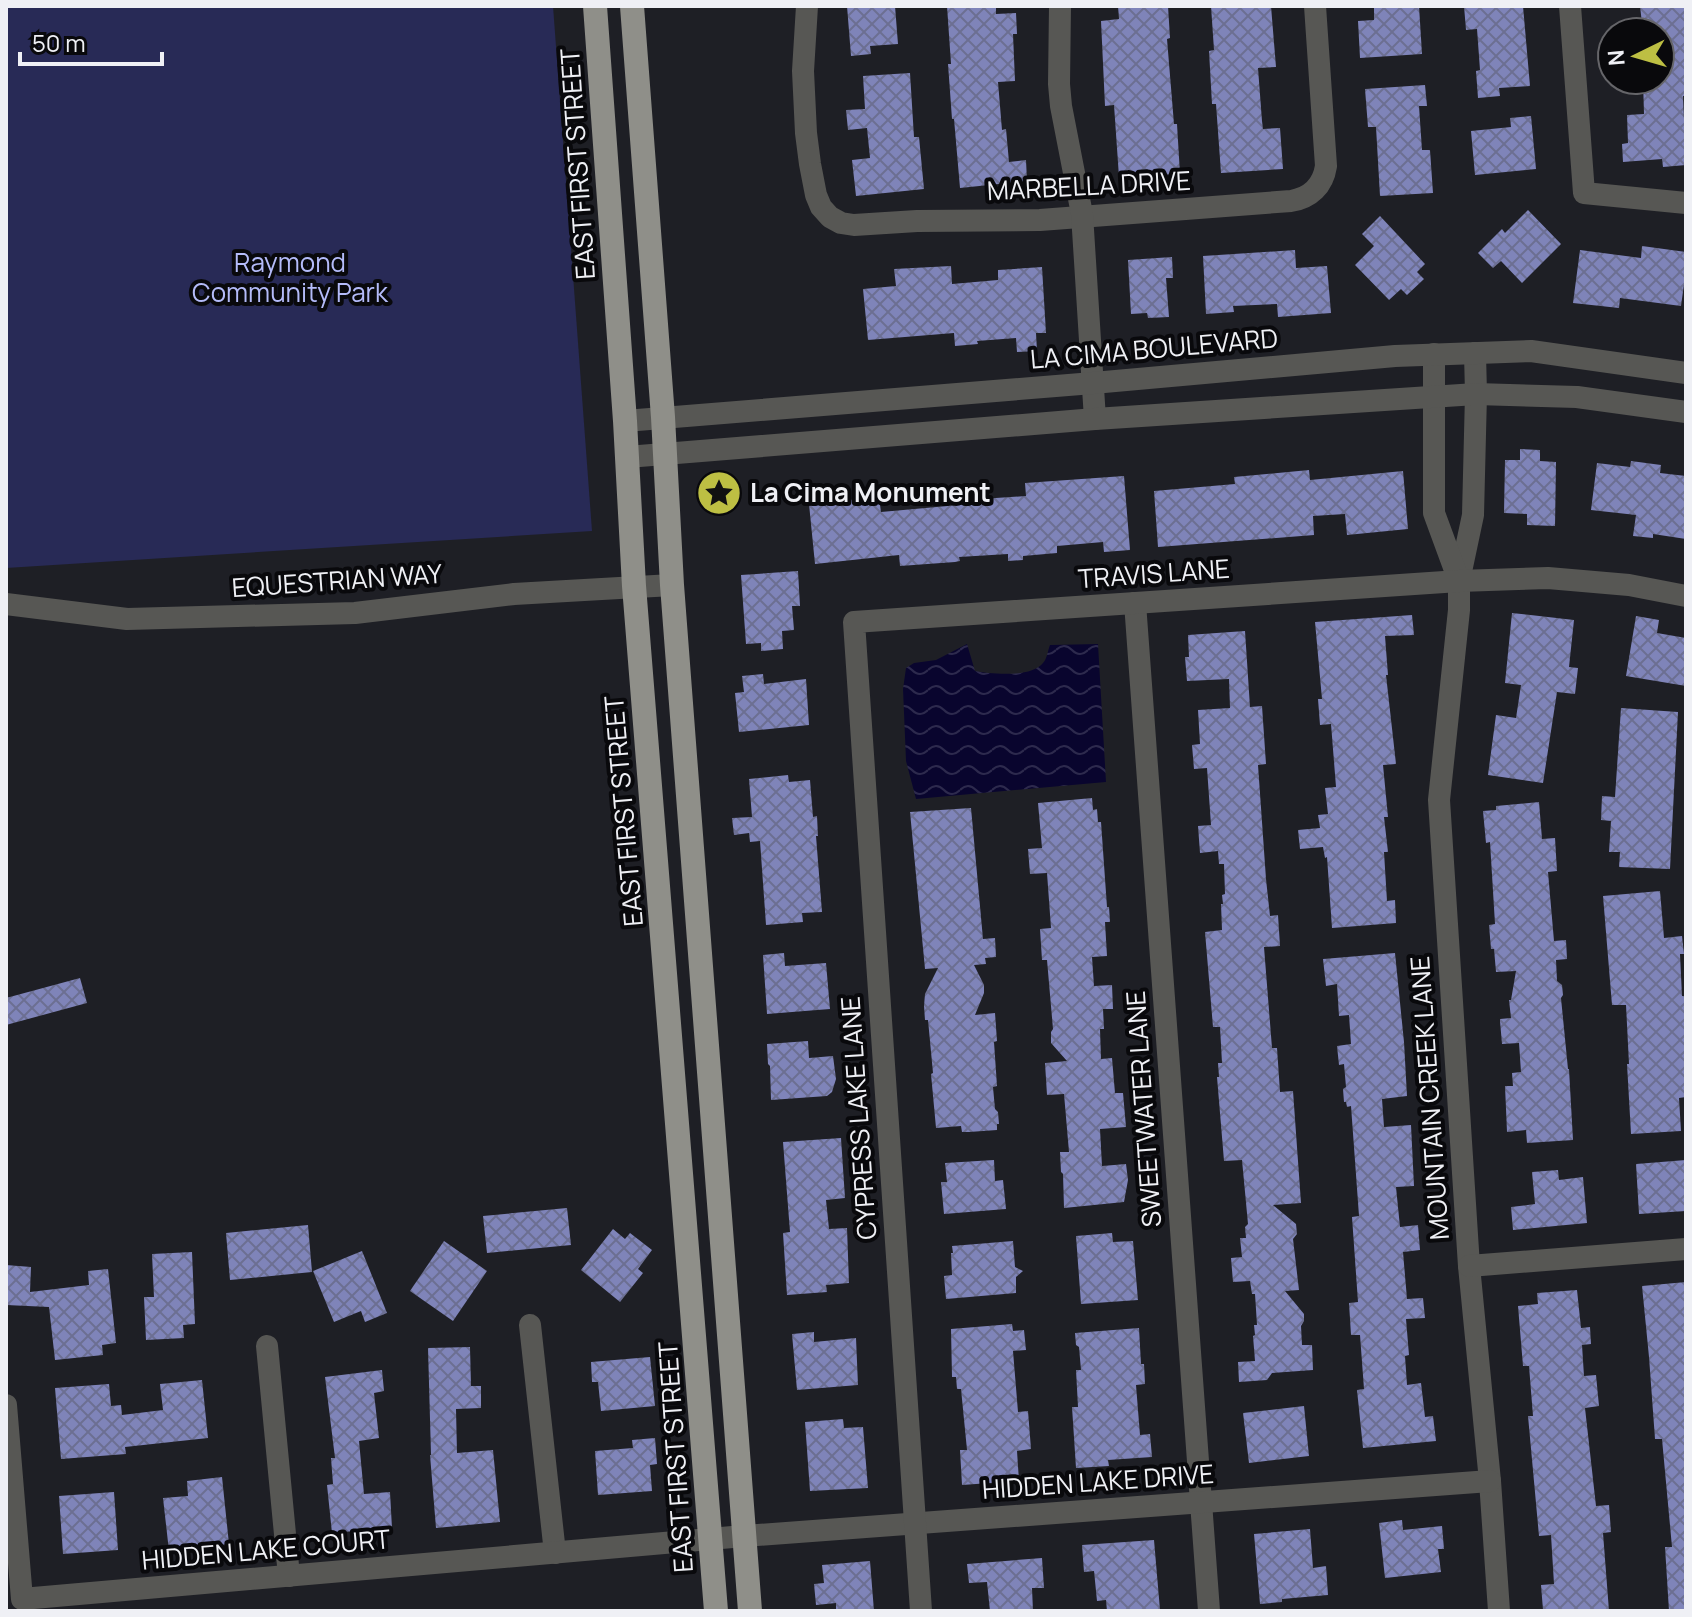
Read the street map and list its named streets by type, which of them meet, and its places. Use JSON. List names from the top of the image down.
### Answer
{
  "streets": {
    "main road": ["EAST FIRST STREET"],
    "street": [
      "MARBELLA DRIVE",
      "LA CIMA BOULEVARD",
      "TRAVIS LANE",
      "EQUESTRIAN WAY",
      "MOUNTAIN CREEK LANE",
      "SWEETWATER LANE",
      "CYPRESS LAKE LANE",
      "HIDDEN LAKE DRIVE",
      "HIDDEN LAKE COURT"
    ]
  },
  "crossings": [
    ["EAST FIRST STREET", "LA CIMA BOULEVARD"],
    ["EAST FIRST STREET", "EQUESTRIAN WAY"],
    ["EAST FIRST STREET", "HIDDEN LAKE DRIVE"],
    ["EAST FIRST STREET", "HIDDEN LAKE COURT"],
    ["LA CIMA BOULEVARD", "MOUNTAIN CREEK LANE"],
    ["TRAVIS LANE", "MOUNTAIN CREEK LANE"],
    ["TRAVIS LANE", "SWEETWATER LANE"],
    ["TRAVIS LANE", "CYPRESS LAKE LANE"],
    ["MOUNTAIN CREEK LANE", "HIDDEN LAKE DRIVE"],
    ["SWEETWATER LANE", "HIDDEN LAKE DRIVE"],
    ["CYPRESS LAKE LANE", "HIDDEN LAKE DRIVE"],
    ["HIDDEN LAKE DRIVE", "HIDDEN LAKE COURT"]
  ],
  "parks": ["Raymond Community Park"],
  "places": {
    "place": ["La Cima Monument"]
  },
  "scale_bar": "50 m",
  "north": "left"
}
